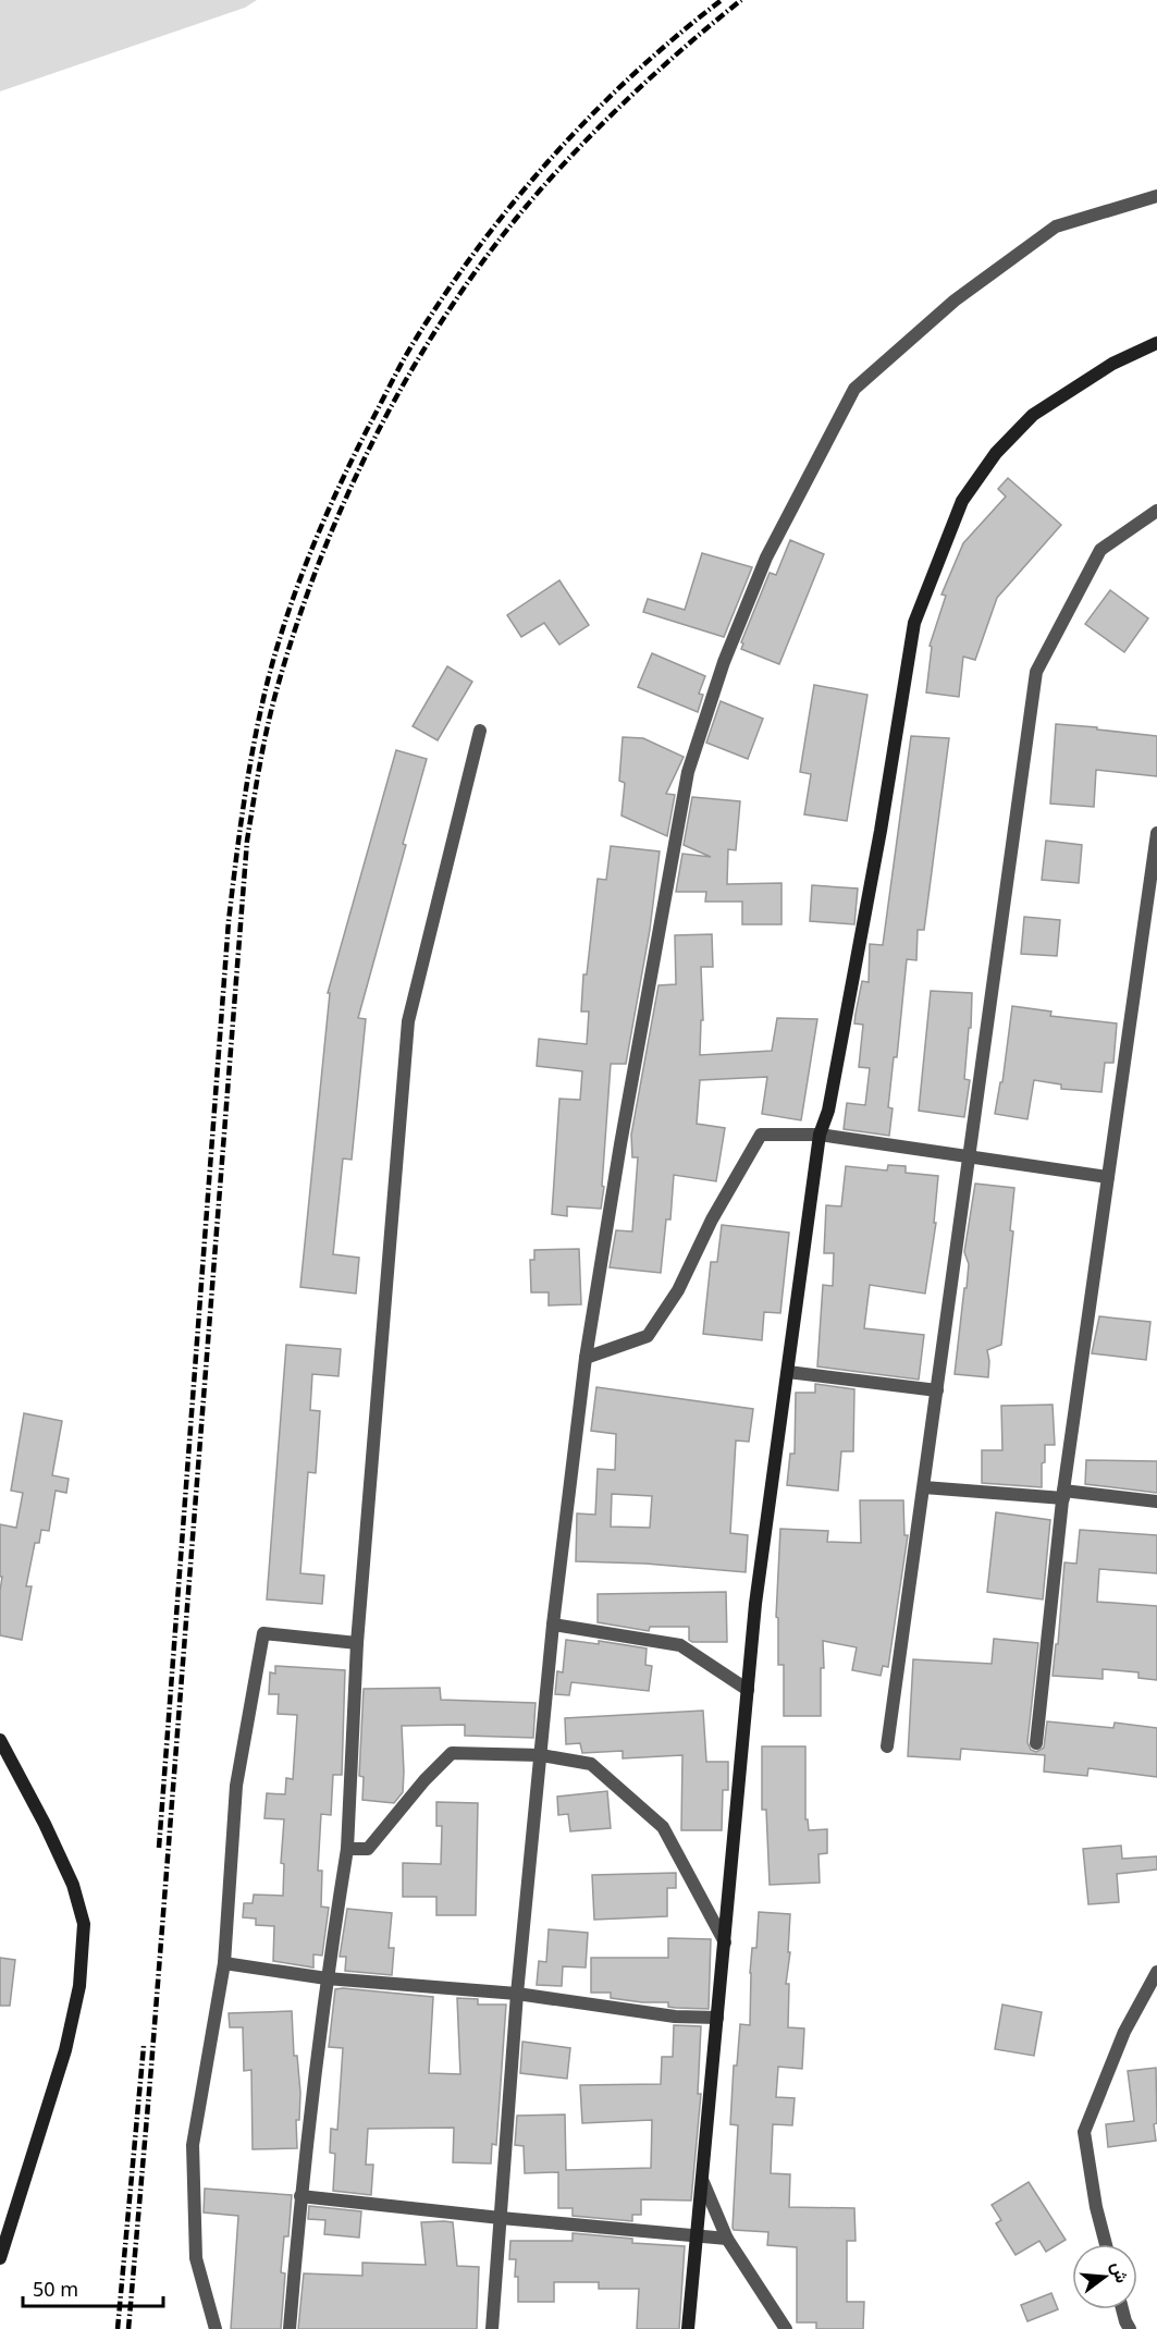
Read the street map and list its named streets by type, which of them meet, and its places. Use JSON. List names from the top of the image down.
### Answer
{
  "scale_bar": "50 m",
  "north": "right"
}
